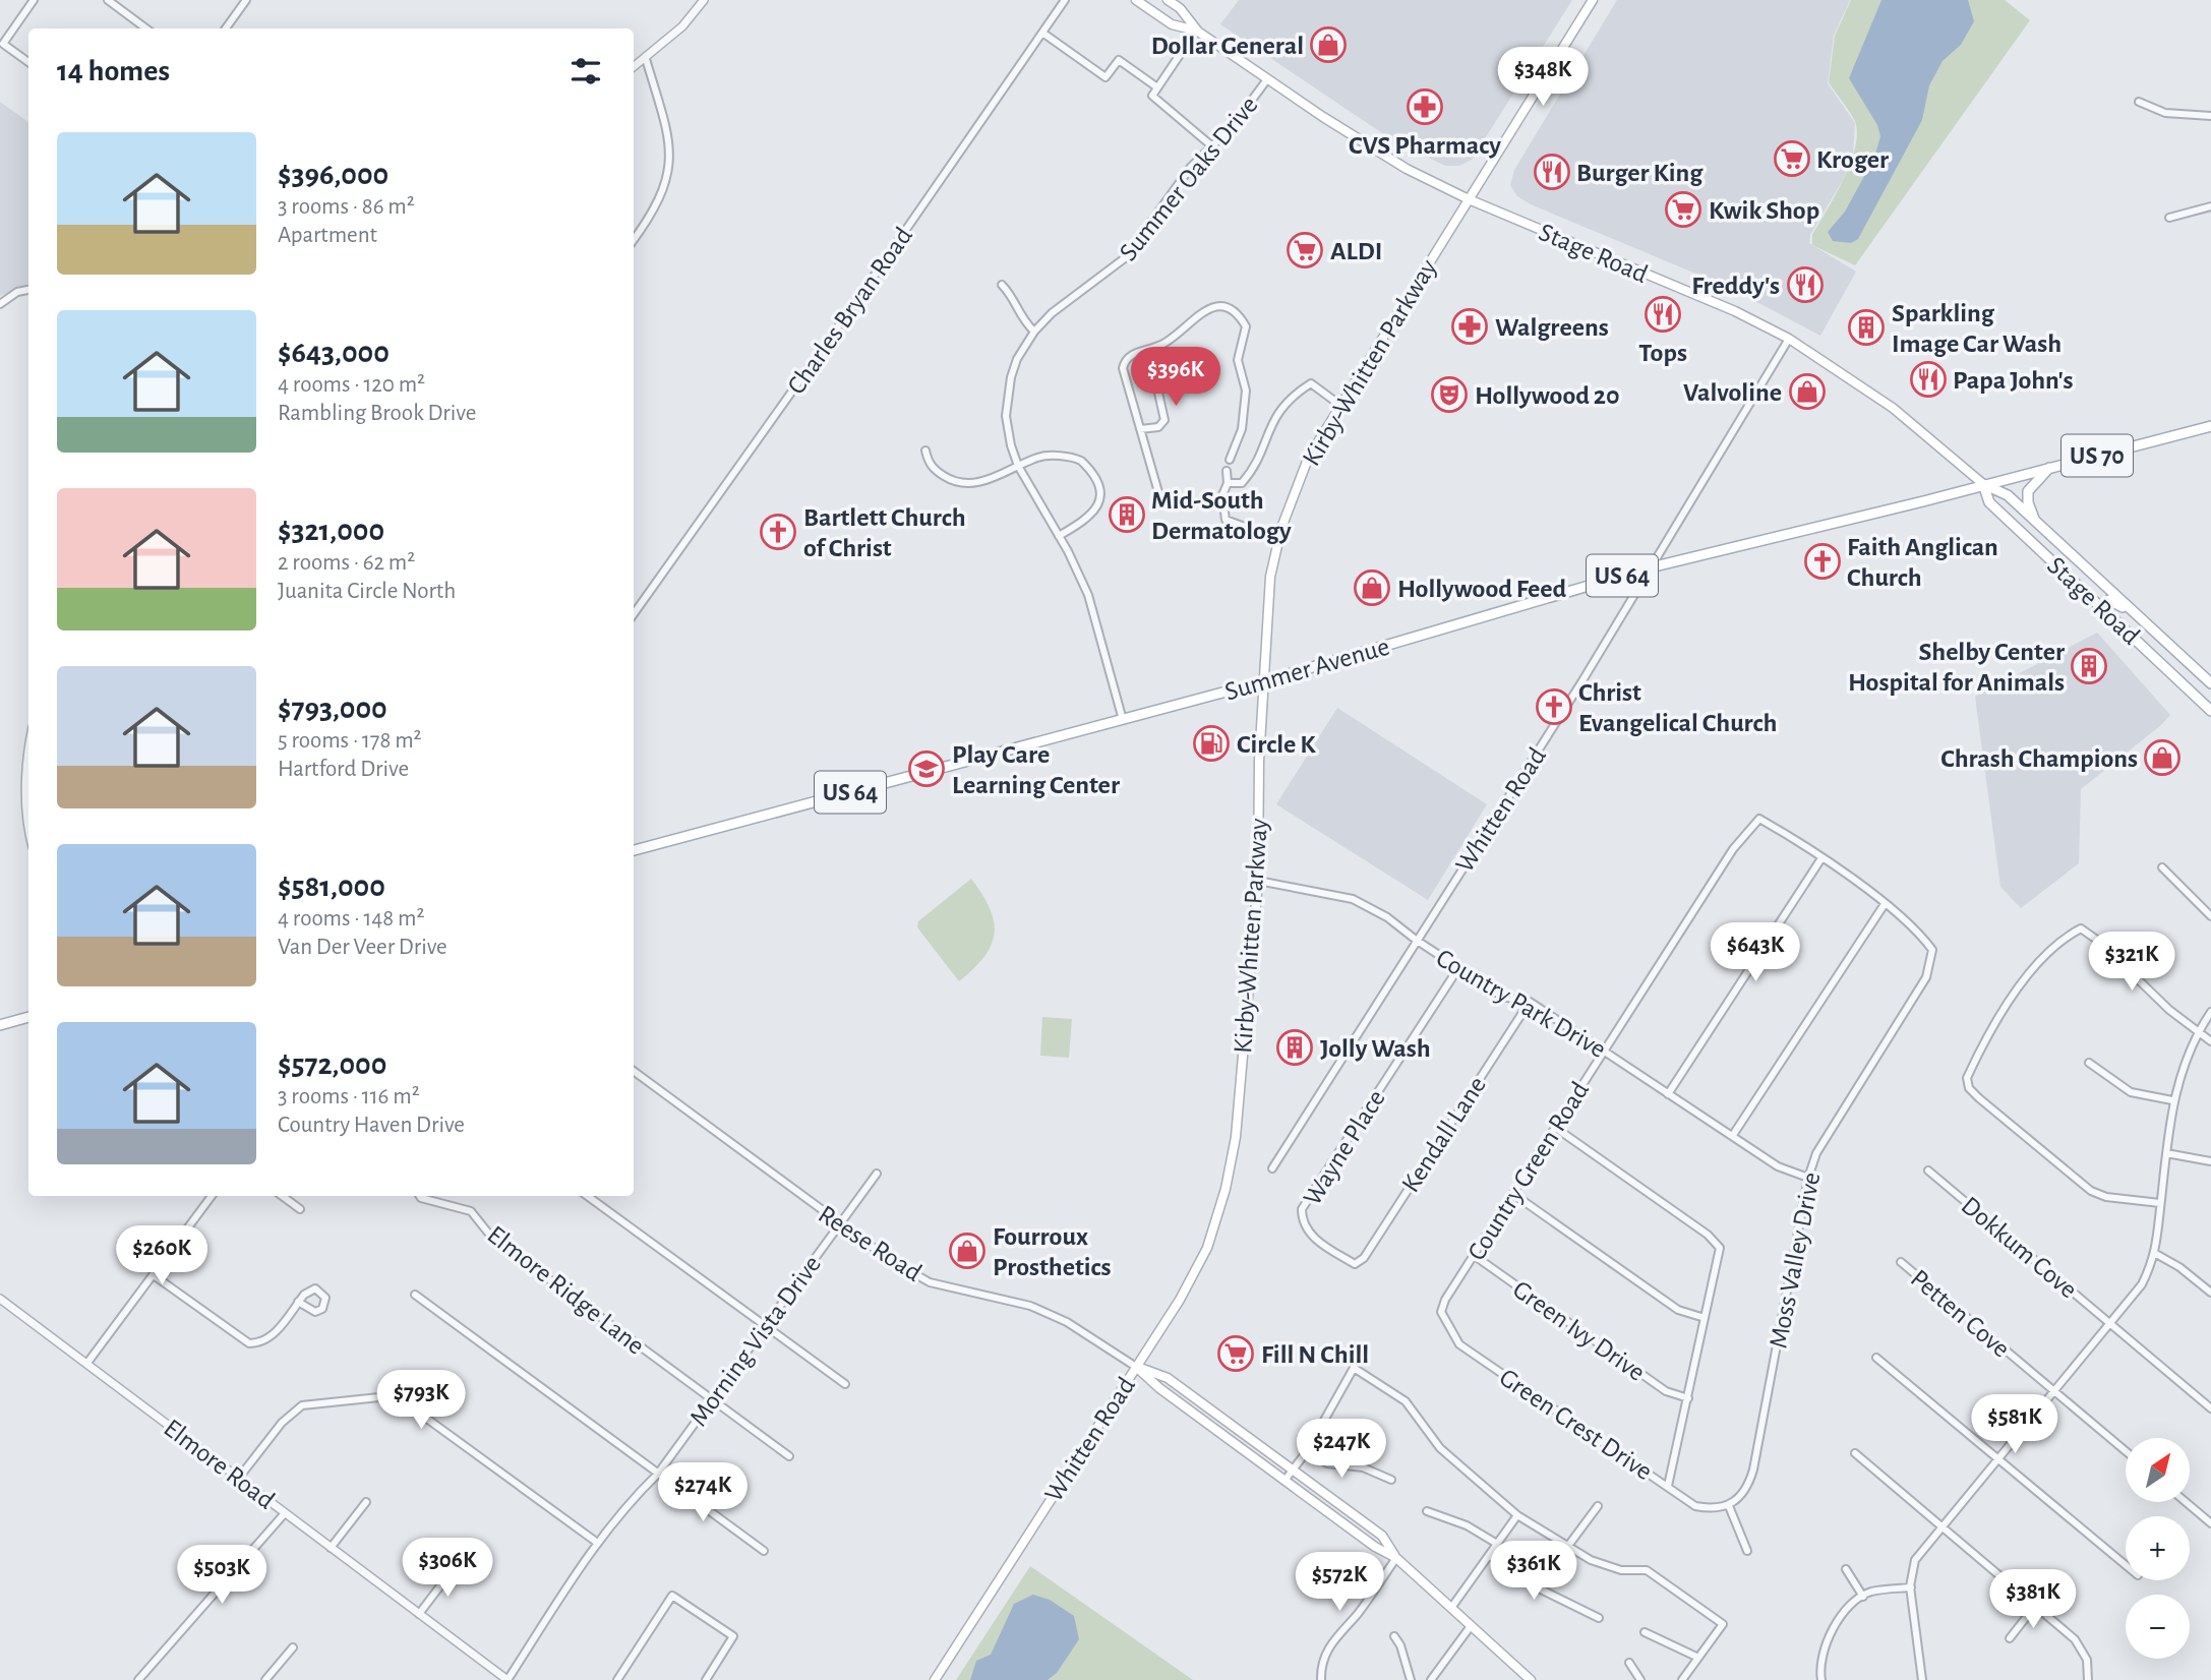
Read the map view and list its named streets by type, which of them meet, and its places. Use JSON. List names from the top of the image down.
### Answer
{
  "streets": {
    "main road": [
      "Stage Road",
      "Kirby-Whitten Parkway",
      "US 70",
      "US 64",
      "Summer Avenue",
      "Whitten Road",
      "Reese Road"
    ],
    "street": [
      "Summer Oaks Drive",
      "Charles Bryan Road",
      "Country Park Drive",
      "Kendall Lane",
      "Wayne Place",
      "Country Green Road",
      "Dokkum Cove",
      "Moss Valley Drive",
      "Elmore Ridge Lane",
      "Petten Cove",
      "Green Ivy Drive",
      "Morning Vista Drive",
      "Green Crest Drive",
      "Elmore Road"
    ]
  },
  "crossings": [
    ["Summer Oaks Drive", "Stage Road"],
    ["Summer Oaks Drive", "Summer Avenue"],
    ["Stage Road", "Kirby-Whitten Parkway"],
    ["Stage Road", "US 70"],
    ["Stage Road", "Summer Avenue"],
    ["Stage Road", "Whitten Road"],
    ["Kirby-Whitten Parkway", "Summer Avenue"],
    ["Kirby-Whitten Parkway", "Whitten Road"],
    ["Kirby-Whitten Parkway", "Country Park Drive"],
    ["US 70", "Summer Avenue"],
    ["Summer Avenue", "Whitten Road"],
    ["Whitten Road", "Country Park Drive"],
    ["Whitten Road", "Reese Road"],
    ["Country Park Drive", "Kendall Lane"],
    ["Country Park Drive", "Wayne Place"],
    ["Country Park Drive", "Country Green Road"],
    ["Country Park Drive", "Moss Valley Drive"],
    ["Kendall Lane", "Wayne Place"],
    ["Country Green Road", "Green Ivy Drive"],
    ["Country Green Road", "Green Crest Drive"],
    ["Reese Road", "Morning Vista Drive"],
    ["Moss Valley Drive", "Green Crest Drive"],
    ["Elmore Ridge Lane", "Morning Vista Drive"],
    ["Morning Vista Drive", "Elmore Road"]
  ],
  "places": {
    "shop": [
      "Dollar General",
      "Valvoline",
      "Hollywood Feed",
      "Chrash Champions",
      "Fourroux Prosthetics"
    ],
    "pharmacy": ["CVS Pharmacy", "Walgreens"],
    "supermarket": [
      "Kroger",
      "Kwik Shop",
      "ALDI",
      "Fill N Chill"
    ],
    "restaurant": [
      "Burger King",
      "Freddy's",
      "Tops",
      "Papa John's"
    ],
    "building": [
      "Sparkling Image Car Wash",
      "Mid-South Dermatology",
      "Shelby Center Hospital for Animals",
      "Jolly Wash"
    ],
    "theatre": ["Hollywood 20"],
    "church": ["Bartlett Church of Christ", "Faith Anglican Church", "Christ Evangelical Church"],
    "fuel station": ["Circle K"],
    "school or university": ["Play Care Learning Center"]
  },
  "north": "top right",
  "page": {
    "heading": "14 homes",
    "price": [
      "$348K",
      "$396K",
      "$643K",
      "$321K",
      "$260K",
      "$793K",
      "$581K",
      "$247K",
      "$274K",
      "$306K",
      "$361K",
      "$503K",
      "$572K",
      "$381K"
    ],
    "list": [
      {
        "name": "$396,000",
        "note": "3 rooms · 86 m² · Apartment"
      },
      {
        "name": "$643,000",
        "note": "4 rooms · 120 m² · Rambling Brook Drive"
      },
      {
        "name": "$321,000",
        "note": "2 rooms · 62 m² · Juanita Circle North"
      },
      {
        "name": "$793,000",
        "note": "5 rooms · 178 m² · Hartford Drive"
      },
      {
        "name": "$581,000",
        "note": "4 rooms · 148 m² · Van Der Veer Drive"
      },
      {
        "name": "$572,000",
        "note": "3 rooms · 116 m² · Country Haven Drive"
      }
    ],
    "map_buttons": ["+", "−"]
  }
}
